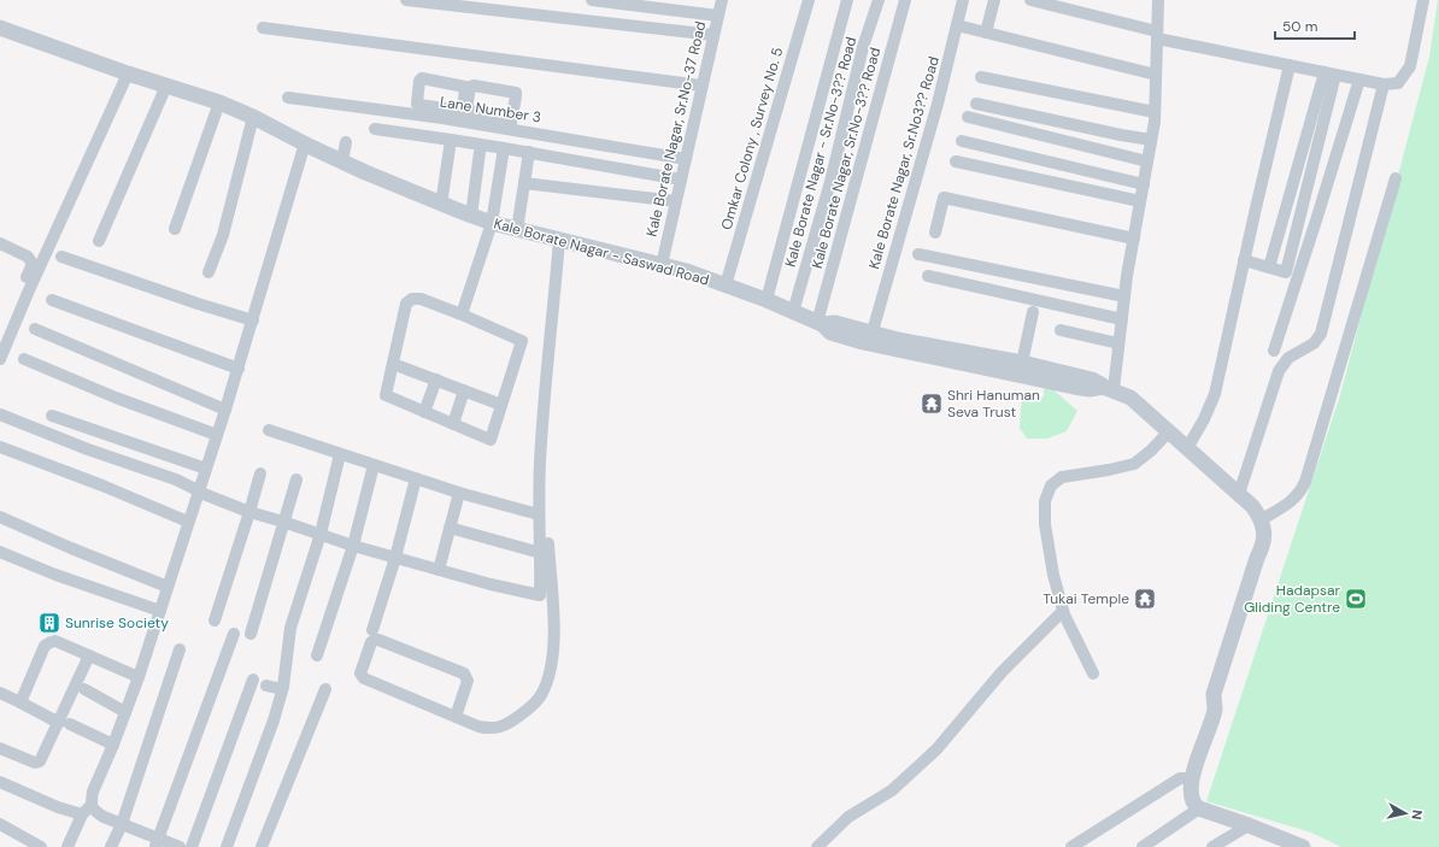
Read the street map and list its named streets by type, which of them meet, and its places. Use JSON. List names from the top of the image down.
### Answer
{
  "streets": {
    "street": [
      "Lane Number 3",
      "Kale Borate Nagar, Sr.No-37 Road",
      "Omkar Colony , Survey No. 5",
      "Kale Borate Nagar - Sr.No-3?? Road",
      "Kale Borate Nagar, Sr.No-3?? Road",
      "Kale Borate Nagar, Sr.No3?? Road",
      "Kale Borate Nagar - Saswad Road"
    ]
  },
  "crossings": [
    ["Lane Number 3", "Kale Borate Nagar, Sr.No-37 Road"],
    ["Kale Borate Nagar, Sr.No-37 Road", "Kale Borate Nagar - Saswad Road"],
    ["Omkar Colony , Survey No. 5", "Kale Borate Nagar - Saswad Road"],
    ["Kale Borate Nagar - Sr.No-3?? Road", "Kale Borate Nagar - Saswad Road"],
    ["Kale Borate Nagar, Sr.No-3?? Road", "Kale Borate Nagar - Saswad Road"]
  ],
  "places": {
    "temple": ["Shri Hanuman Seva Trust", "Tukai Temple"],
    "sports": ["Hadapsar Gliding Centre"],
    "building": ["Sunrise Society"]
  },
  "scale_bar": "50 m",
  "north": "right"
}
